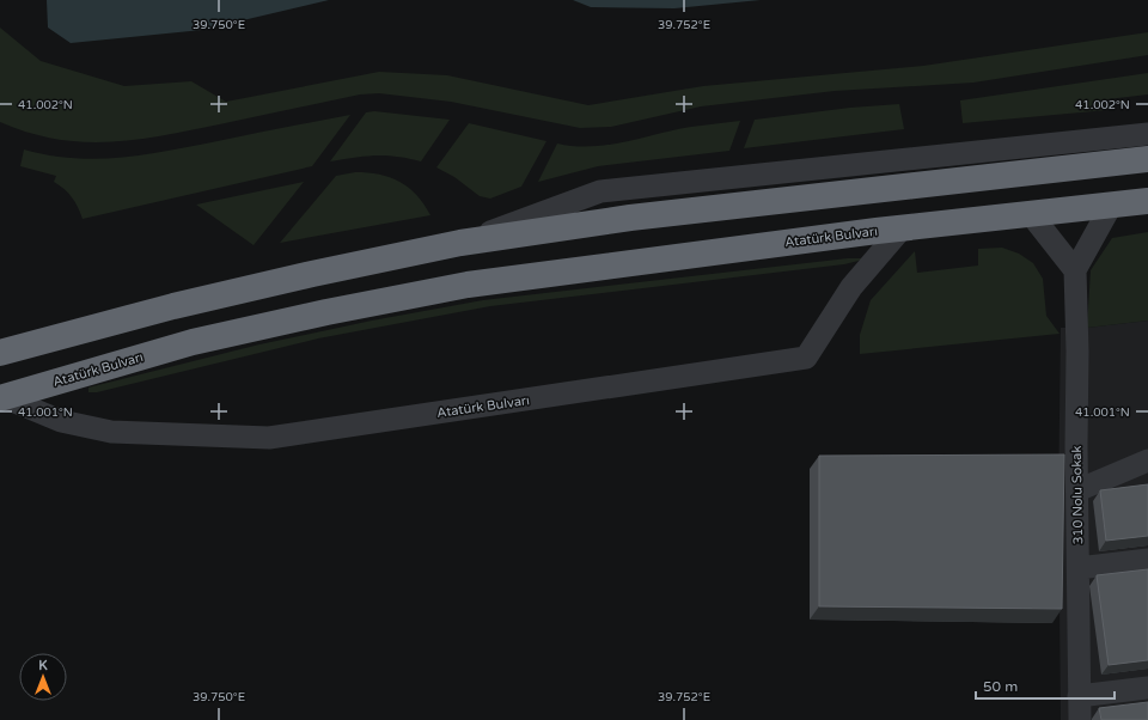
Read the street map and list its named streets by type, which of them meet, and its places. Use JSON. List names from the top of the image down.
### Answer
{
  "streets": {
    "highway": ["Atatürk Bulvarı"],
    "street": ["310 Nolu Sokak"]
  },
  "scale_bar": "50 m",
  "north": "top",
  "coordinates": [
    "39.750°E",
    "39.752°E",
    "41.002°N",
    "41.001°N"
  ]
}
